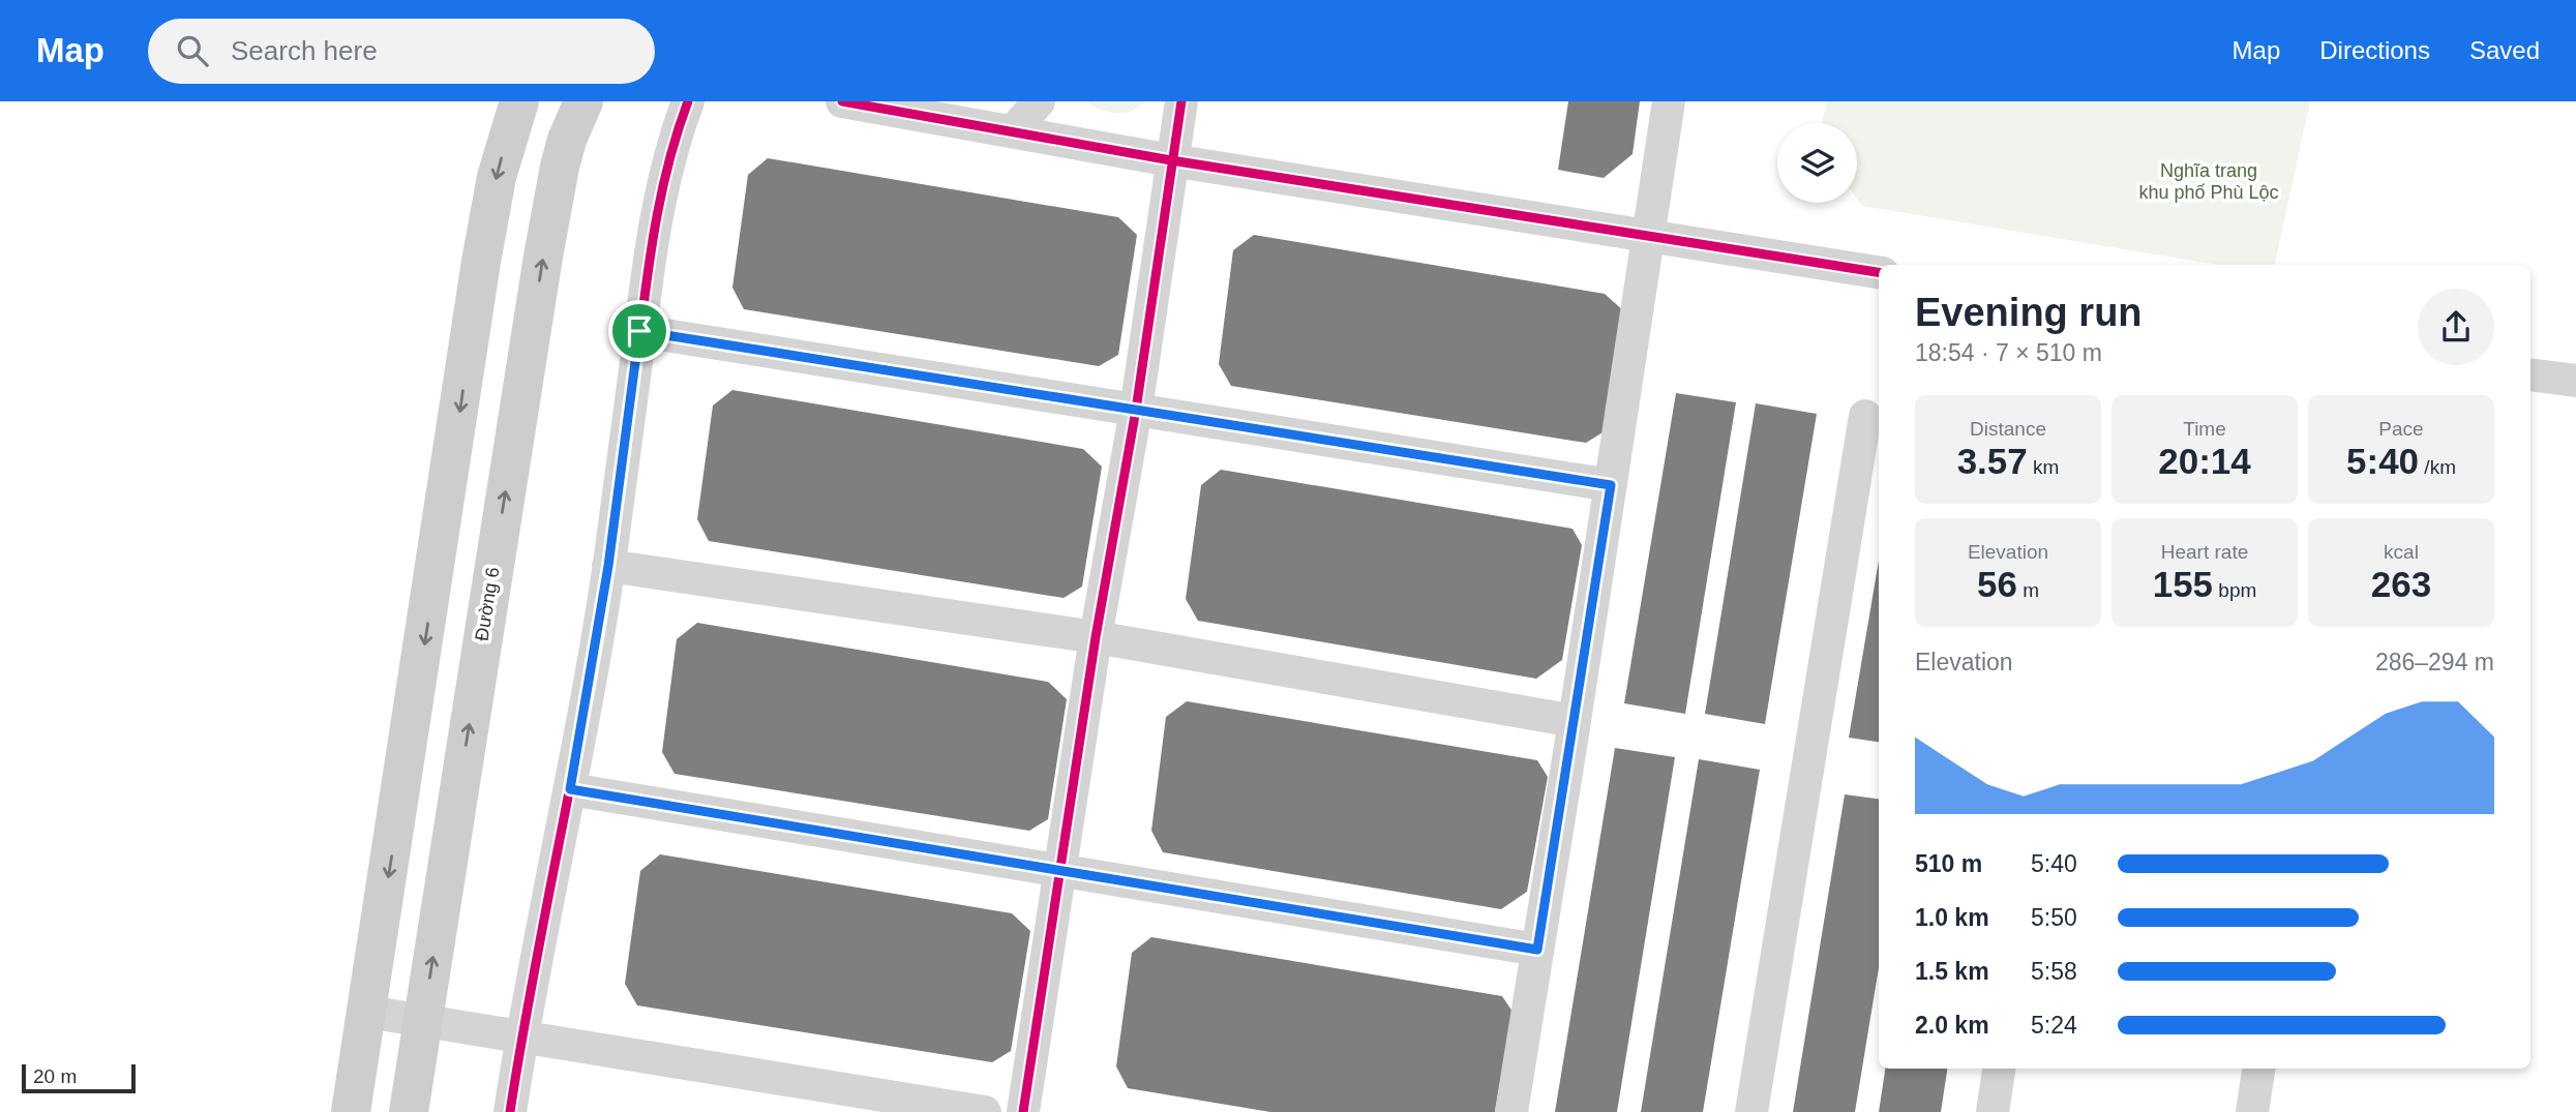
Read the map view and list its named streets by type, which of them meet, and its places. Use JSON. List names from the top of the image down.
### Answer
{
  "streets": {
    "main road": ["Đường 6"]
  },
  "parks": ["Nghĩa trang khu phố Phù Lộc"],
  "scale_bar": "20 m",
  "page": {
    "header": "Map",
    "search": "Search here",
    "nav": ["Map", "Directions", "Saved"],
    "heading": ["Evening run", "18:54 · 7 × 510 m"],
    "stats": [
      ["Distance", "3.57 km"],
      ["Time", "20:14"],
      ["Pace", "5:40 /km"],
      ["Elevation", "56 m"],
      ["Heart rate", "155 bpm"],
      ["kcal", "263"]
    ],
    "chart": ["Elevation", "286–294 m"],
    "list": [
      {
        "name": "510 m",
        "note": "5:40"
      },
      {
        "name": "1.0 km",
        "note": "5:50"
      },
      {
        "name": "1.5 km",
        "note": "5:58"
      },
      {
        "name": "2.0 km",
        "note": "5:24"
      }
    ],
    "scale": "20 m"
  }
}
